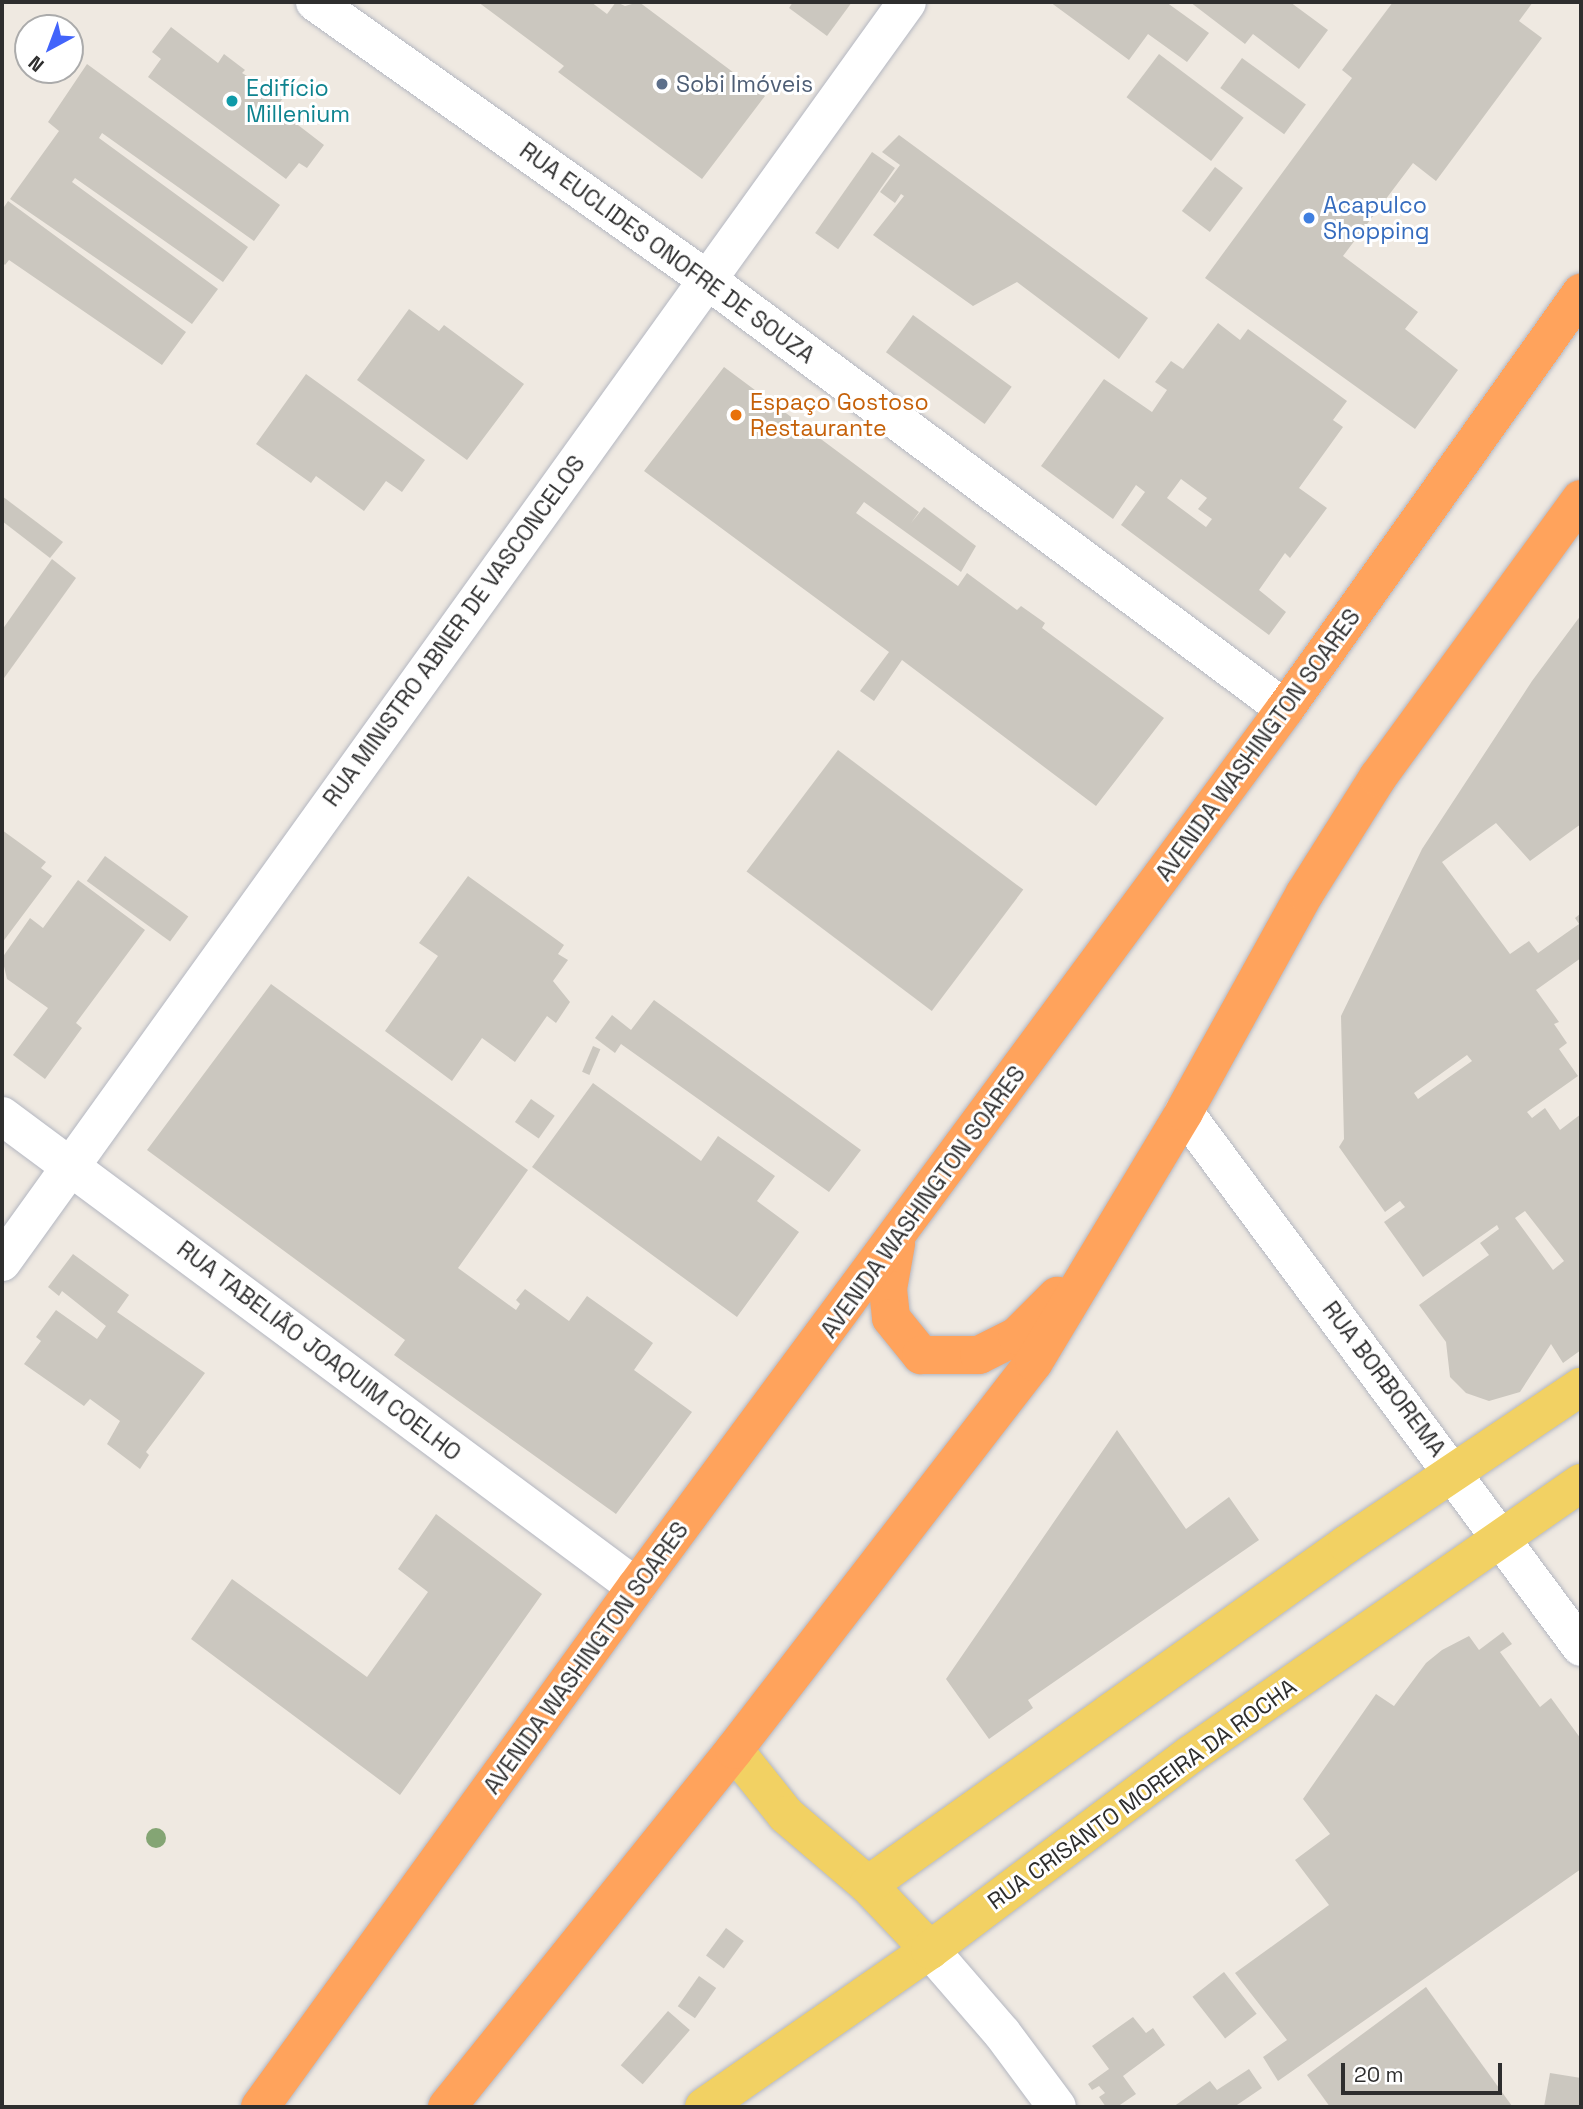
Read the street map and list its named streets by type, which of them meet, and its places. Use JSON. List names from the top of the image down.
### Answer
{
  "streets": {
    "highway": ["AVENIDA WASHINGTON SOARES"],
    "main road": ["RUA CRISANTO MOREIRA DA ROCHA"],
    "street": [
      "RUA EUCLIDES ONOFRE DE SOUZA",
      "RUA MINISTRO ABNER DE VASCONCELOS",
      "RUA TABELIÃO JOAQUIM COELHO",
      "RUA BORBOREMA"
    ]
  },
  "crossings": [
    ["RUA EUCLIDES ONOFRE DE SOUZA", "RUA MINISTRO ABNER DE VASCONCELOS"],
    ["RUA EUCLIDES ONOFRE DE SOUZA", "AVENIDA WASHINGTON SOARES"],
    ["RUA MINISTRO ABNER DE VASCONCELOS", "RUA TABELIÃO JOAQUIM COELHO"],
    ["AVENIDA WASHINGTON SOARES", "RUA TABELIÃO JOAQUIM COELHO"],
    ["RUA BORBOREMA", "RUA CRISANTO MOREIRA DA ROCHA"]
  ],
  "places": [
    "Sobi Imóveis",
    "Edifício Millenium",
    "Acapulco Shopping",
    "Espaço Gostoso Restaurante"
  ],
  "scale_bar": "20 m",
  "north": "bottom left"
}
